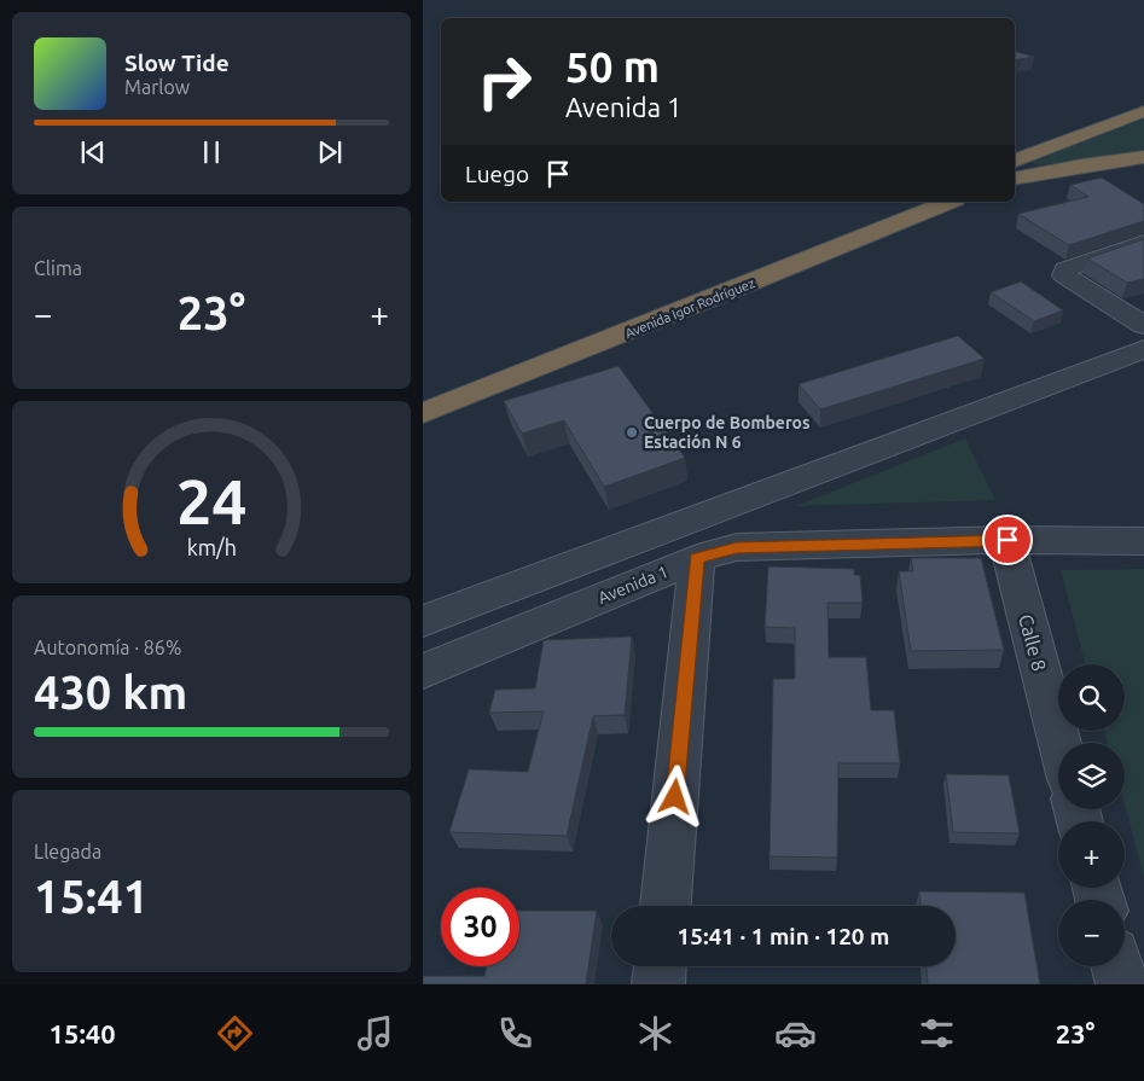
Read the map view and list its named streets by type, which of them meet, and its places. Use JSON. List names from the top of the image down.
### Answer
{
  "streets": {
    "highway": ["Avenida Igor Rodríguez"],
    "street": ["Avenida 1", "Calle 8"]
  },
  "crossings": [
    ["Avenida 1", "Calle 8"]
  ],
  "places": ["Cuerpo de Bomberos Estación N 6"],
  "page": {
    "turn": ["50 m", "Avenida 1"],
    "song": ["Slow Tide", "Marlow"],
    "then": "Luego",
    "tile": [
      "Clima",
      ["Autonomía · 86%", "430 km"],
      ["Llegada", "15:41"]
    ],
    "heat": ["−", "23°", "+"],
    "map_buttons": ["+", "−"],
    "limit": "30",
    "trip": "15:41 · 1 min · 120 m",
    "tabs": ["15:40", "23°"],
    "gauge": ["24", "km/h"]
  }
}
